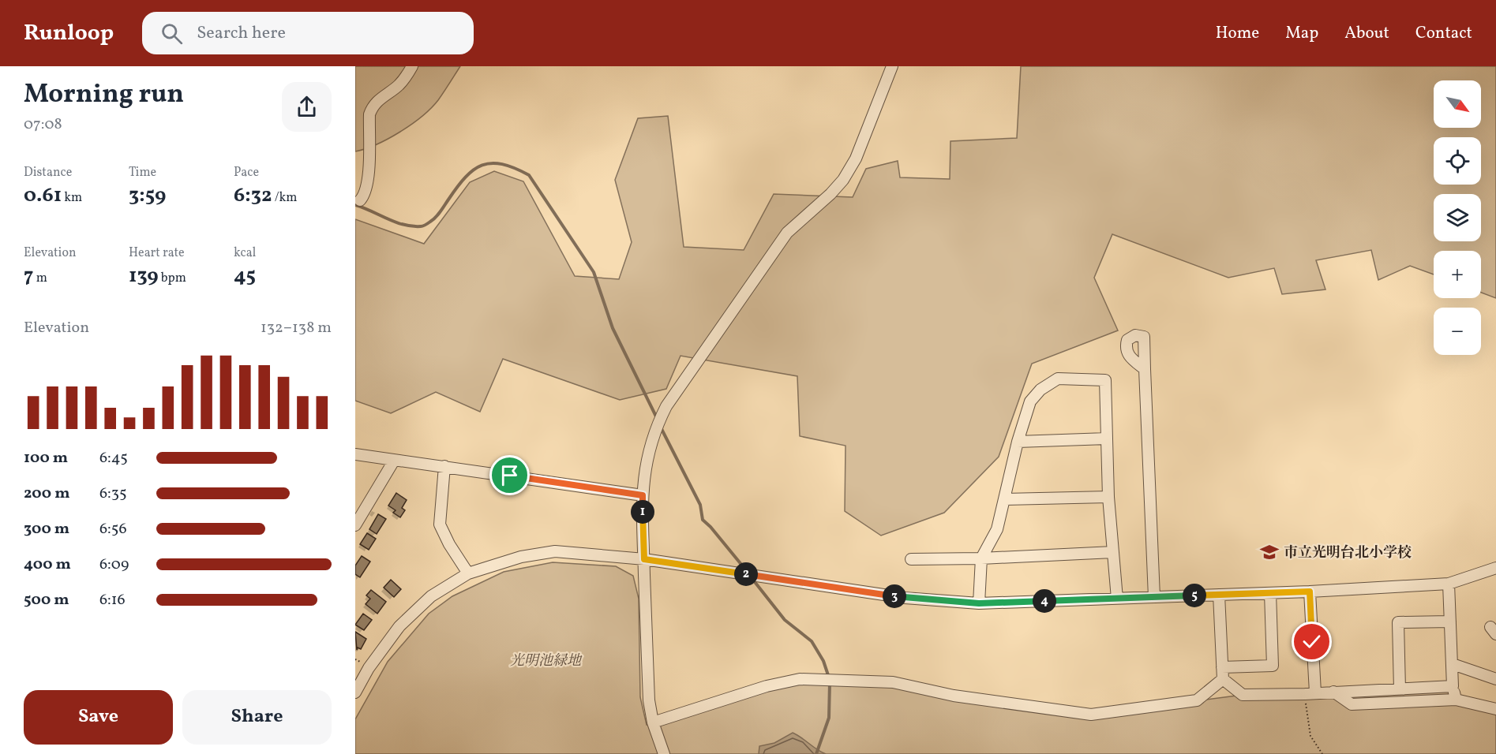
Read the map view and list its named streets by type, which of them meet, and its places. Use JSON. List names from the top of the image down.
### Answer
{
  "parks": ["光明池緑地"],
  "places": {
    "school or university": ["市立光明台北小学校"]
  },
  "north": "bottom right",
  "page": {
    "header": "Runloop",
    "search": "Search here",
    "nav": [
      "Home",
      "Map",
      "About",
      "Contact"
    ],
    "heading": ["Morning run", "07:08"],
    "map_buttons": ["+", "−"],
    "stats": [
      ["Distance", "0.61 km"],
      ["Time", "3:59"],
      ["Pace", "6:32 /km"],
      ["Elevation", "7 m"],
      ["Heart rate", "139 bpm"],
      ["kcal", "45"]
    ],
    "chart": ["Elevation", "132–138 m"],
    "list": [
      {
        "name": "100 m",
        "note": "6:45"
      },
      {
        "name": "200 m",
        "note": "6:35"
      },
      {
        "name": "300 m",
        "note": "6:56"
      },
      {
        "name": "400 m",
        "note": "6:09"
      },
      {
        "name": "500 m",
        "note": "6:16"
      }
    ],
    "pins": [
      "1",
      "2",
      "5",
      "3",
      "4"
    ],
    "buttons": ["Save", "Share"]
  }
}
